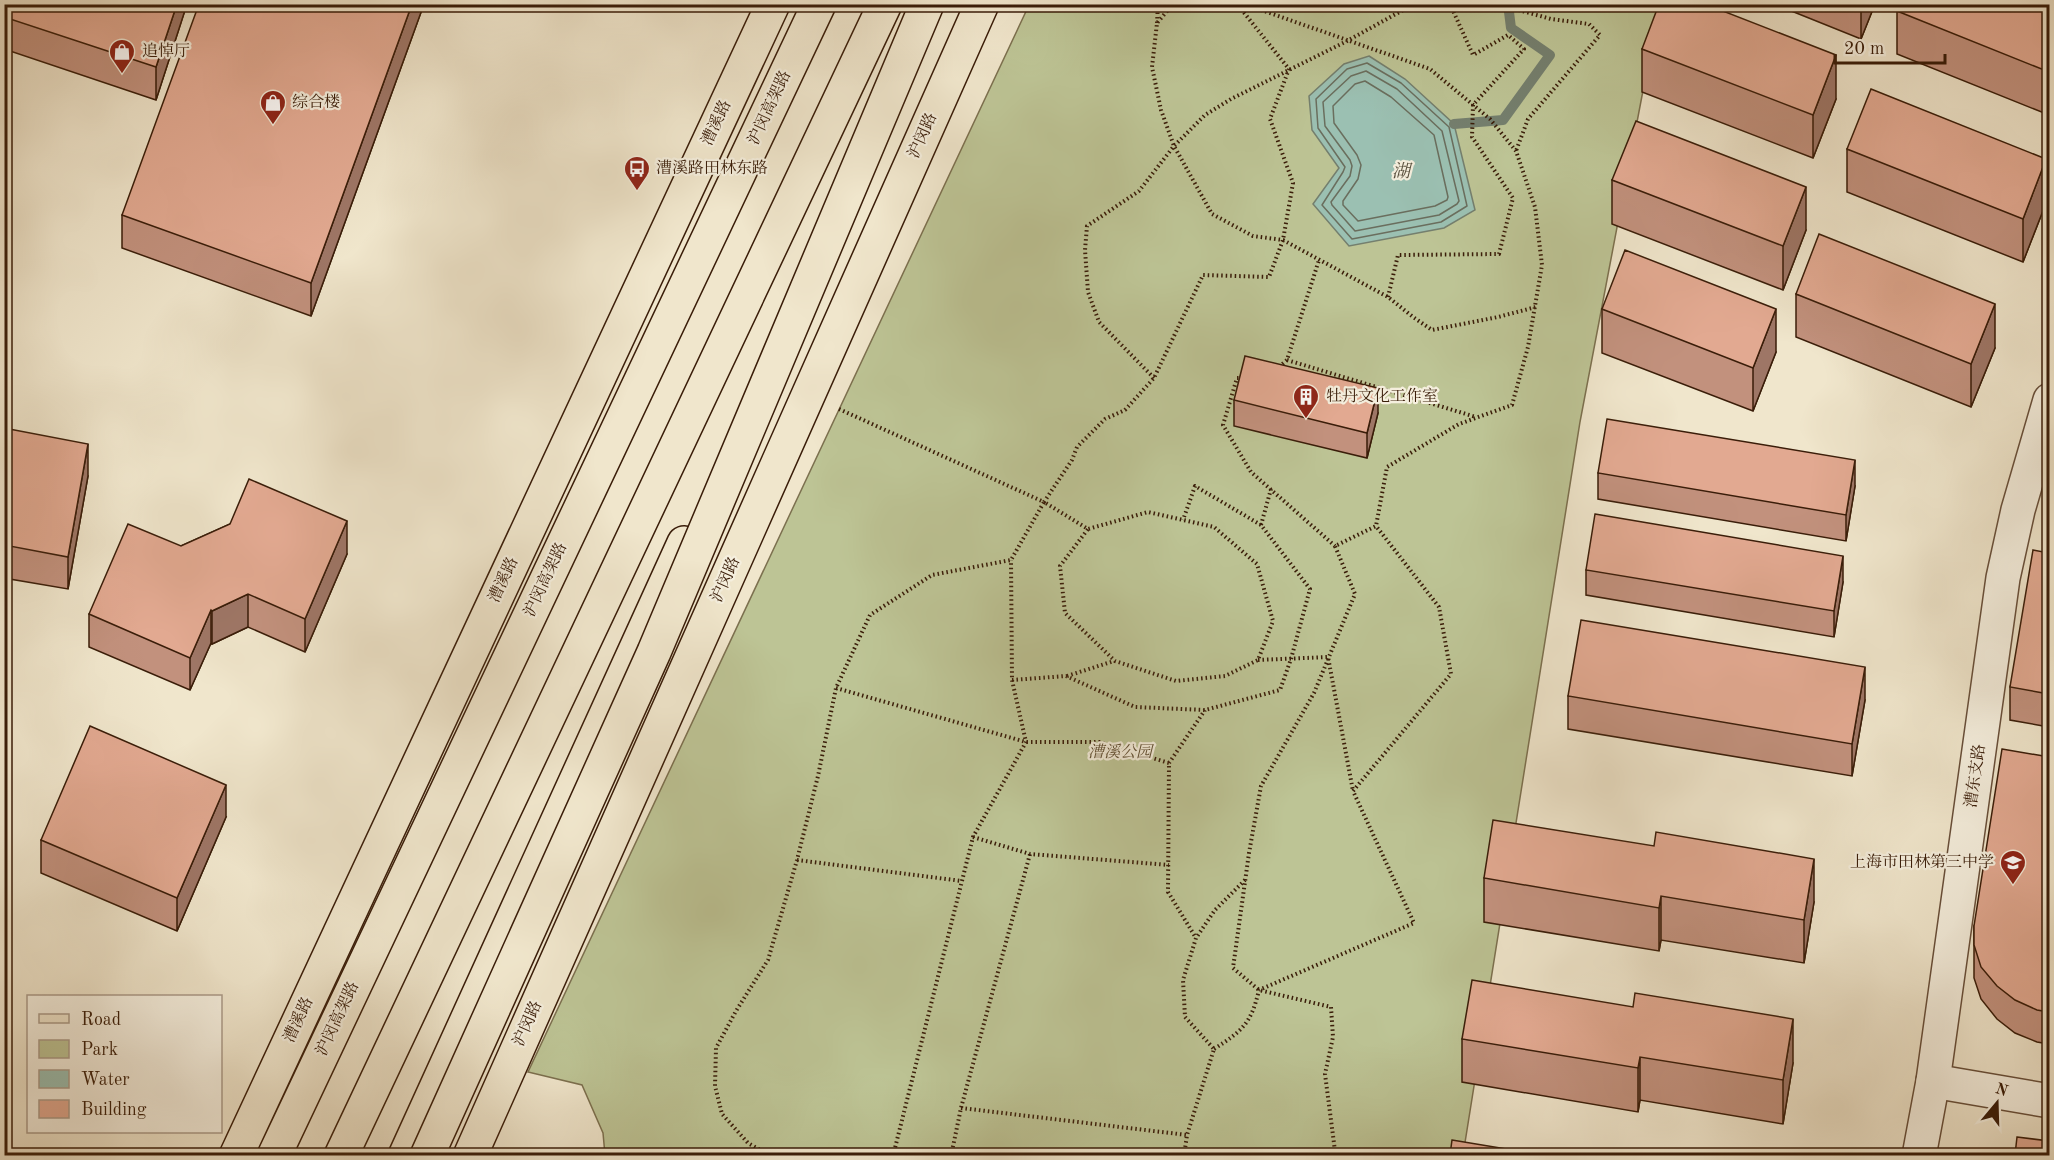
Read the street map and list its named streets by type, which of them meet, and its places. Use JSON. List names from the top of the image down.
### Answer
{
  "streets": {
    "main road": ["沪闵高架路", "漕溪路", "沪闵路"],
    "street": ["漕东支路"]
  },
  "water": ["湖"],
  "parks": ["漕溪公园"],
  "places": {
    "shop": ["追悼厅", "综合楼"],
    "bus stop": ["漕溪路田林东路"],
    "building": ["牡丹文化工作室"],
    "school or university": ["上海市田林第三中学"]
  },
  "legend": [
    "Road",
    "Park",
    "Water",
    "Building"
  ],
  "scale_bar": "20 m",
  "north": "top"
}
